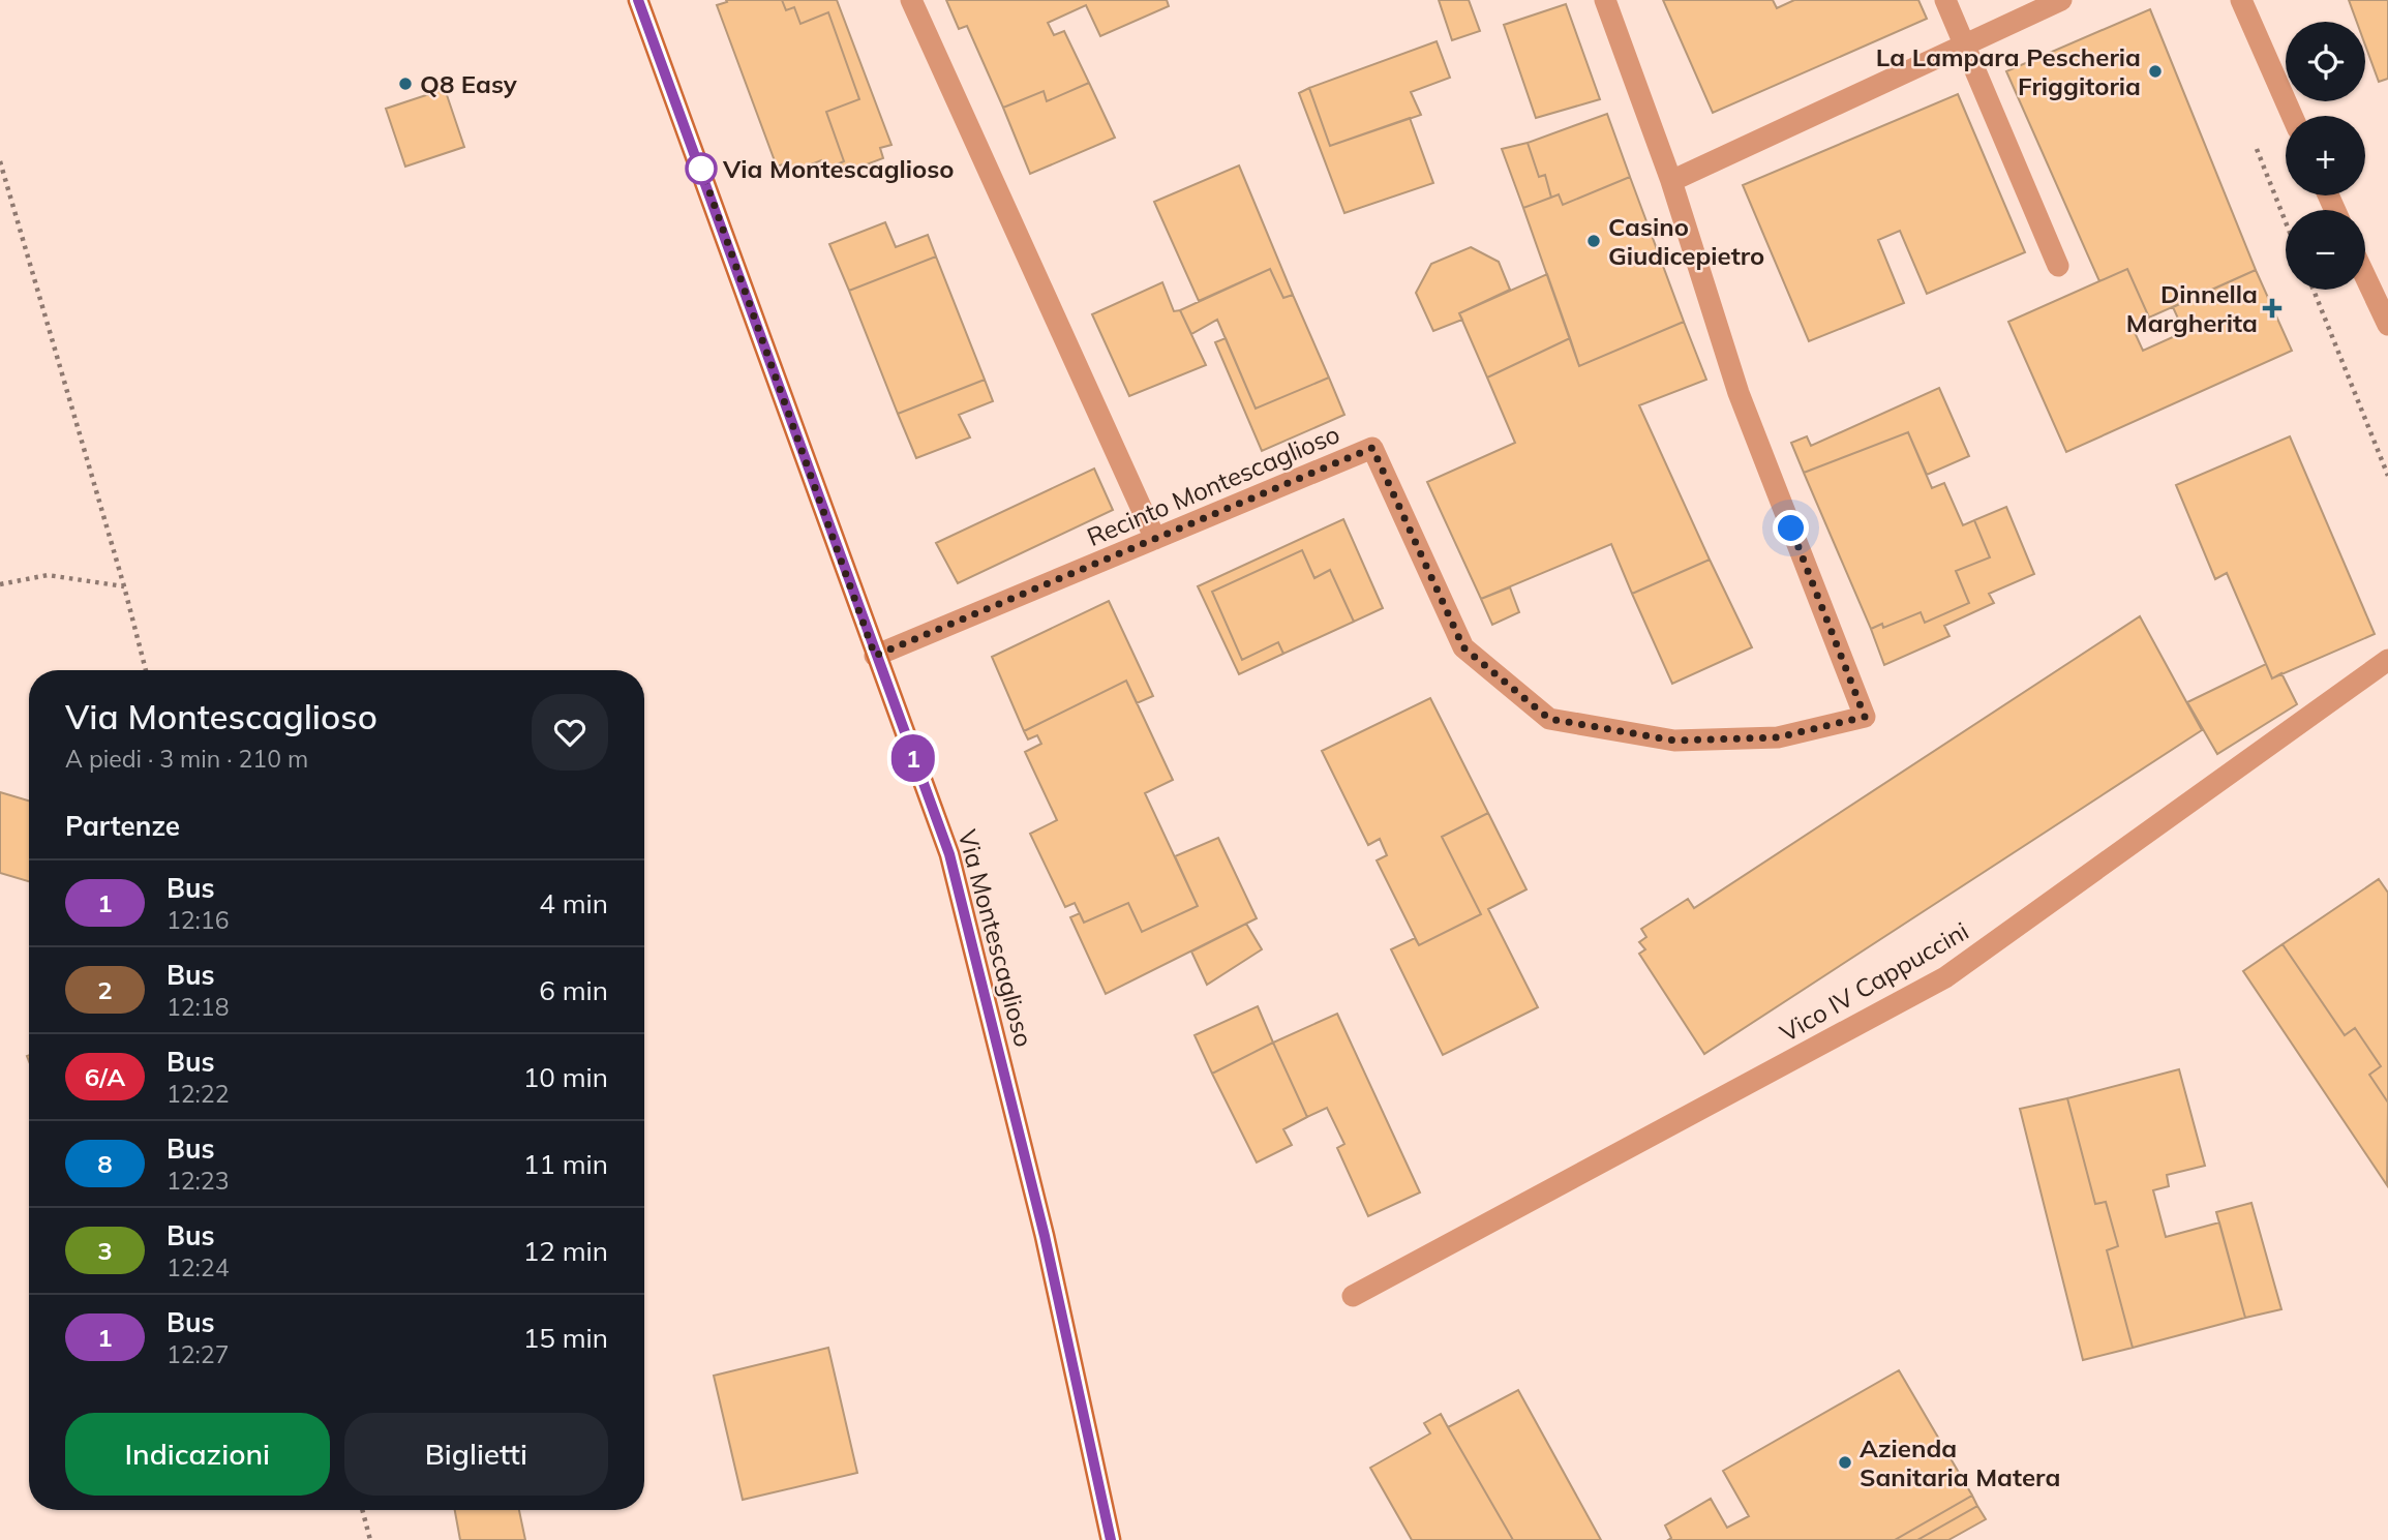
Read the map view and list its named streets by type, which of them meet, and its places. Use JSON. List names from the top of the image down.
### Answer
{
  "streets": {
    "main road": ["Via Montescaglioso"],
    "street": ["Recinto Montescaglioso", "Vico IV Cappuccini"]
  },
  "crossings": [
    ["Recinto Montescaglioso", "Via Montescaglioso"]
  ],
  "places": {
    "other": [
      "La Lampara Pescheria Friggitoria",
      "Q8 Easy",
      "Via Montescaglioso",
      "Casino Giudicepietro",
      "Azienda Sanitaria Matera"
    ],
    "health": ["Dinnella Margherita"]
  },
  "lines": ["bus line 1"],
  "page": {
    "on_map": "1",
    "map_buttons": ["+", "−"],
    "heading": [
      ["Via Montescaglioso", "A piedi · 3 min · 210 m"],
      "Partenze"
    ],
    "list": [
      {
        "mark": "1",
        "name": "Bus",
        "note": "12:16",
        "value": "4 min"
      },
      {
        "mark": "2",
        "name": "Bus",
        "note": "12:18",
        "value": "6 min"
      },
      {
        "mark": "6/A",
        "name": "Bus",
        "note": "12:22",
        "value": "10 min"
      },
      {
        "mark": "8",
        "name": "Bus",
        "note": "12:23",
        "value": "11 min"
      },
      {
        "mark": "3",
        "name": "Bus",
        "note": "12:24",
        "value": "12 min"
      },
      {
        "mark": "1",
        "name": "Bus",
        "note": "12:27",
        "value": "15 min"
      }
    ],
    "buttons": ["Indicazioni", "Biglietti"]
  }
}
